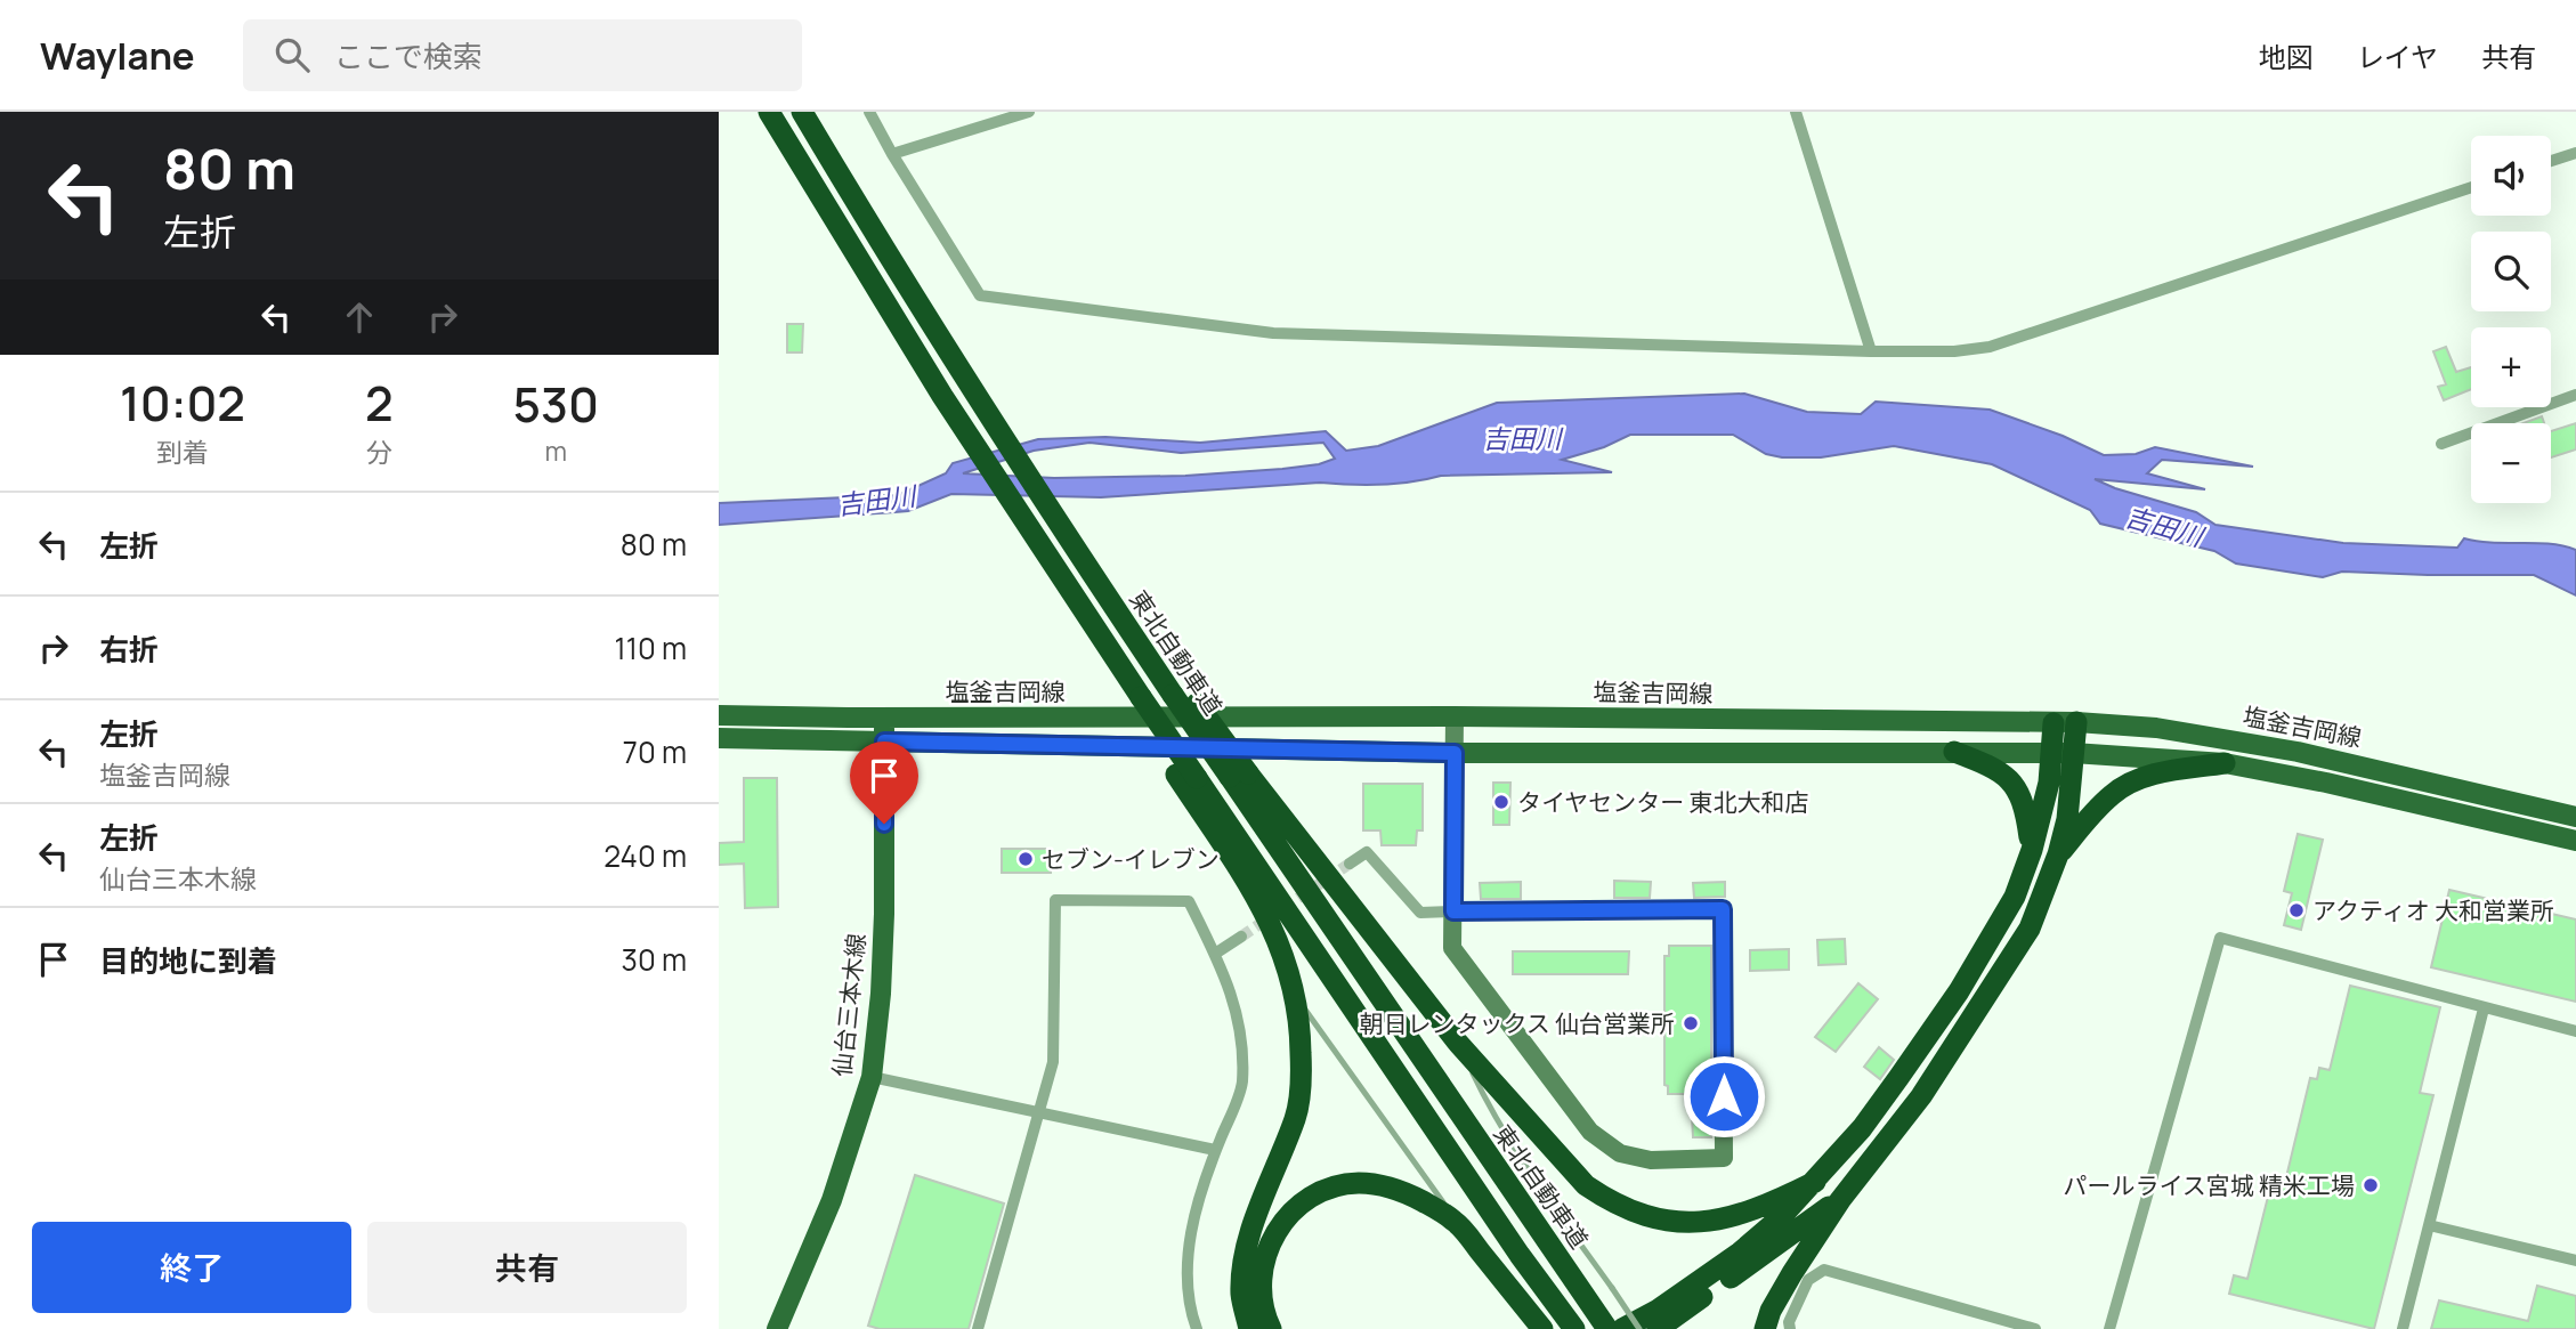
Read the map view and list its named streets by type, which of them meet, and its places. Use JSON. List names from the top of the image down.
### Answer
{
  "streets": {
    "highway": ["東北自動車道"],
    "main road": ["塩釜吉岡線", "仙台三本木線"]
  },
  "crossings": [
    ["塩釜吉岡線", "仙台三本木線"]
  ],
  "water": ["吉田川"],
  "places": [
    "タイヤセンター 東北大和店",
    "セブン-イレブン",
    "アクティオ 大和営業所",
    "朝日レンタックス 仙台営業所",
    "パールライス宮城 精米工場"
  ],
  "page": {
    "header": "Waylane",
    "search": "ここで検索",
    "nav": ["地図", "レイヤ", "共有"],
    "turn": ["80 m", "左折"],
    "map_buttons": ["+", "−"],
    "eta": [
      "10:02",
      "到着",
      "2",
      "分",
      "530",
      "m"
    ],
    "list": [
      {
        "name": "左折",
        "value": "80 m"
      },
      {
        "name": "右折",
        "value": "110 m"
      },
      {
        "name": "左折",
        "note": "塩釜吉岡線",
        "value": "70 m"
      },
      {
        "name": "左折",
        "note": "仙台三本木線",
        "value": "240 m"
      },
      {
        "name": "目的地に到着",
        "value": "30 m"
      }
    ],
    "buttons": ["終了", "共有"]
  }
}
